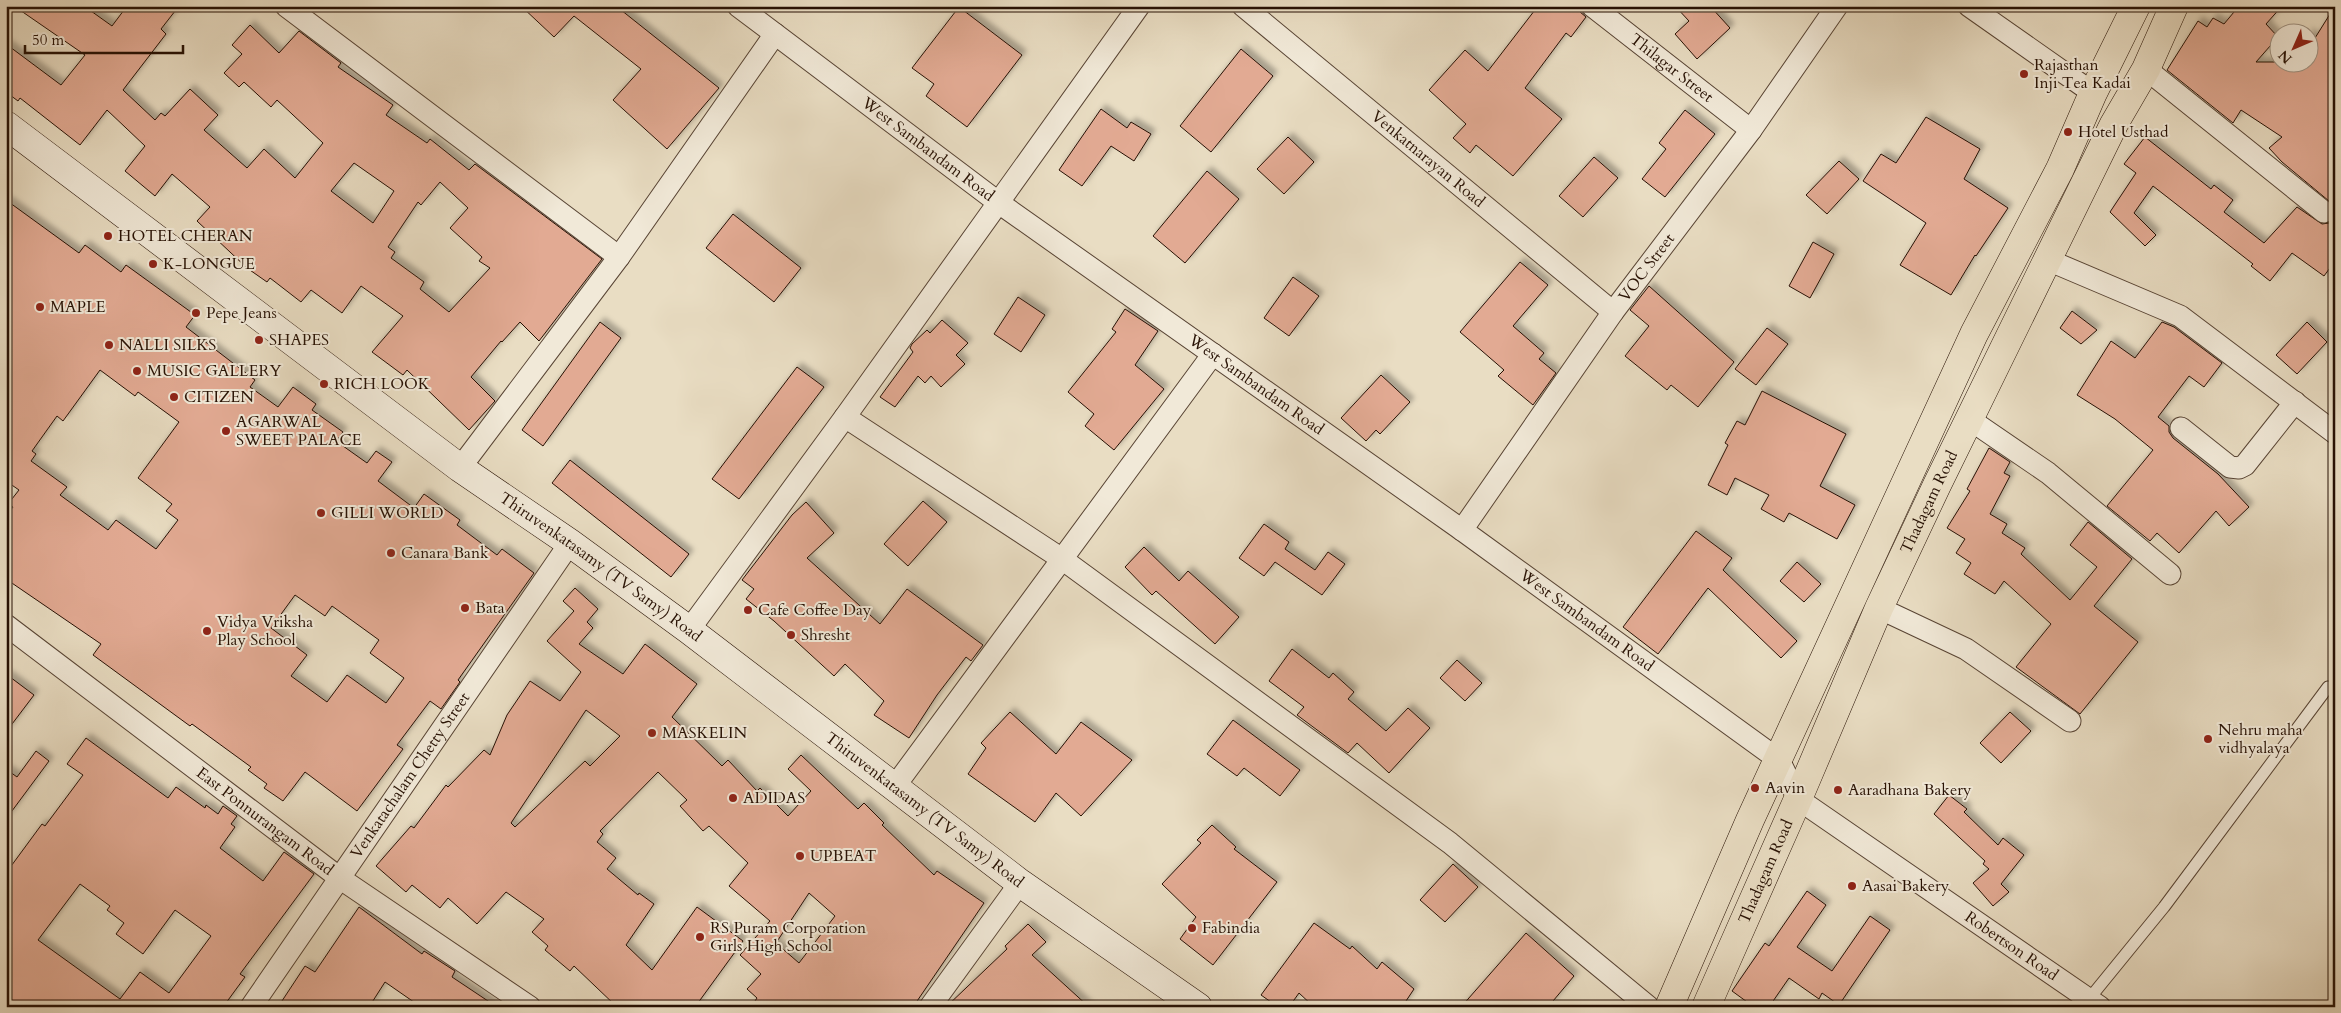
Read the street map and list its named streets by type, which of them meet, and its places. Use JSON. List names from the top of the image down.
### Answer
{
  "streets": {
    "main road": ["Thadagam Road", "Thiruvenkatasamy (TV Samy) Road"],
    "street": [
      "Thilagar Street",
      "West Sambandam Road",
      "Venkatnarayan Road",
      "VOC Street",
      "Venkatachalam Chetty Street",
      "East Ponnurangam Road",
      "Robertson Road"
    ]
  },
  "crossings": [
    ["Thilagar Street", "VOC Street"],
    ["West Sambandam Road", "VOC Street"],
    ["West Sambandam Road", "Thadagam Road"],
    ["Venkatnarayan Road", "VOC Street"],
    ["Thadagam Road", "Robertson Road"],
    ["Thiruvenkatasamy (TV Samy) Road", "Venkatachalam Chetty Street"],
    ["Venkatachalam Chetty Street", "East Ponnurangam Road"]
  ],
  "places": [
    "Rajasthan Inji Tea Kadai",
    "Hotel Usthad",
    "HOTEL CHERAN",
    "K-LONGUE",
    "MAPLE",
    "Pepe Jeans",
    "SHAPES",
    "NALLI SILKS",
    "MUSIC GALLERY",
    "RICH LOOK",
    "CITIZEN",
    "AGARWAL SWEET PALACE",
    "GILLI WORLD",
    "Canara Bank",
    "Bata",
    "Cafe Coffee Day",
    "Vidya Vriksha Play School",
    "Shresht",
    "MASKELIN",
    "Nehru maha vidhyalaya",
    "Aavin",
    "Aaradhana Bakery",
    "ADIDAS",
    "UPBEAT",
    "Aasai Bakery",
    "Fabindia",
    "RS Puram Corporation Girls High School"
  ],
  "scale_bar": "50 m",
  "north": "bottom left"
}
